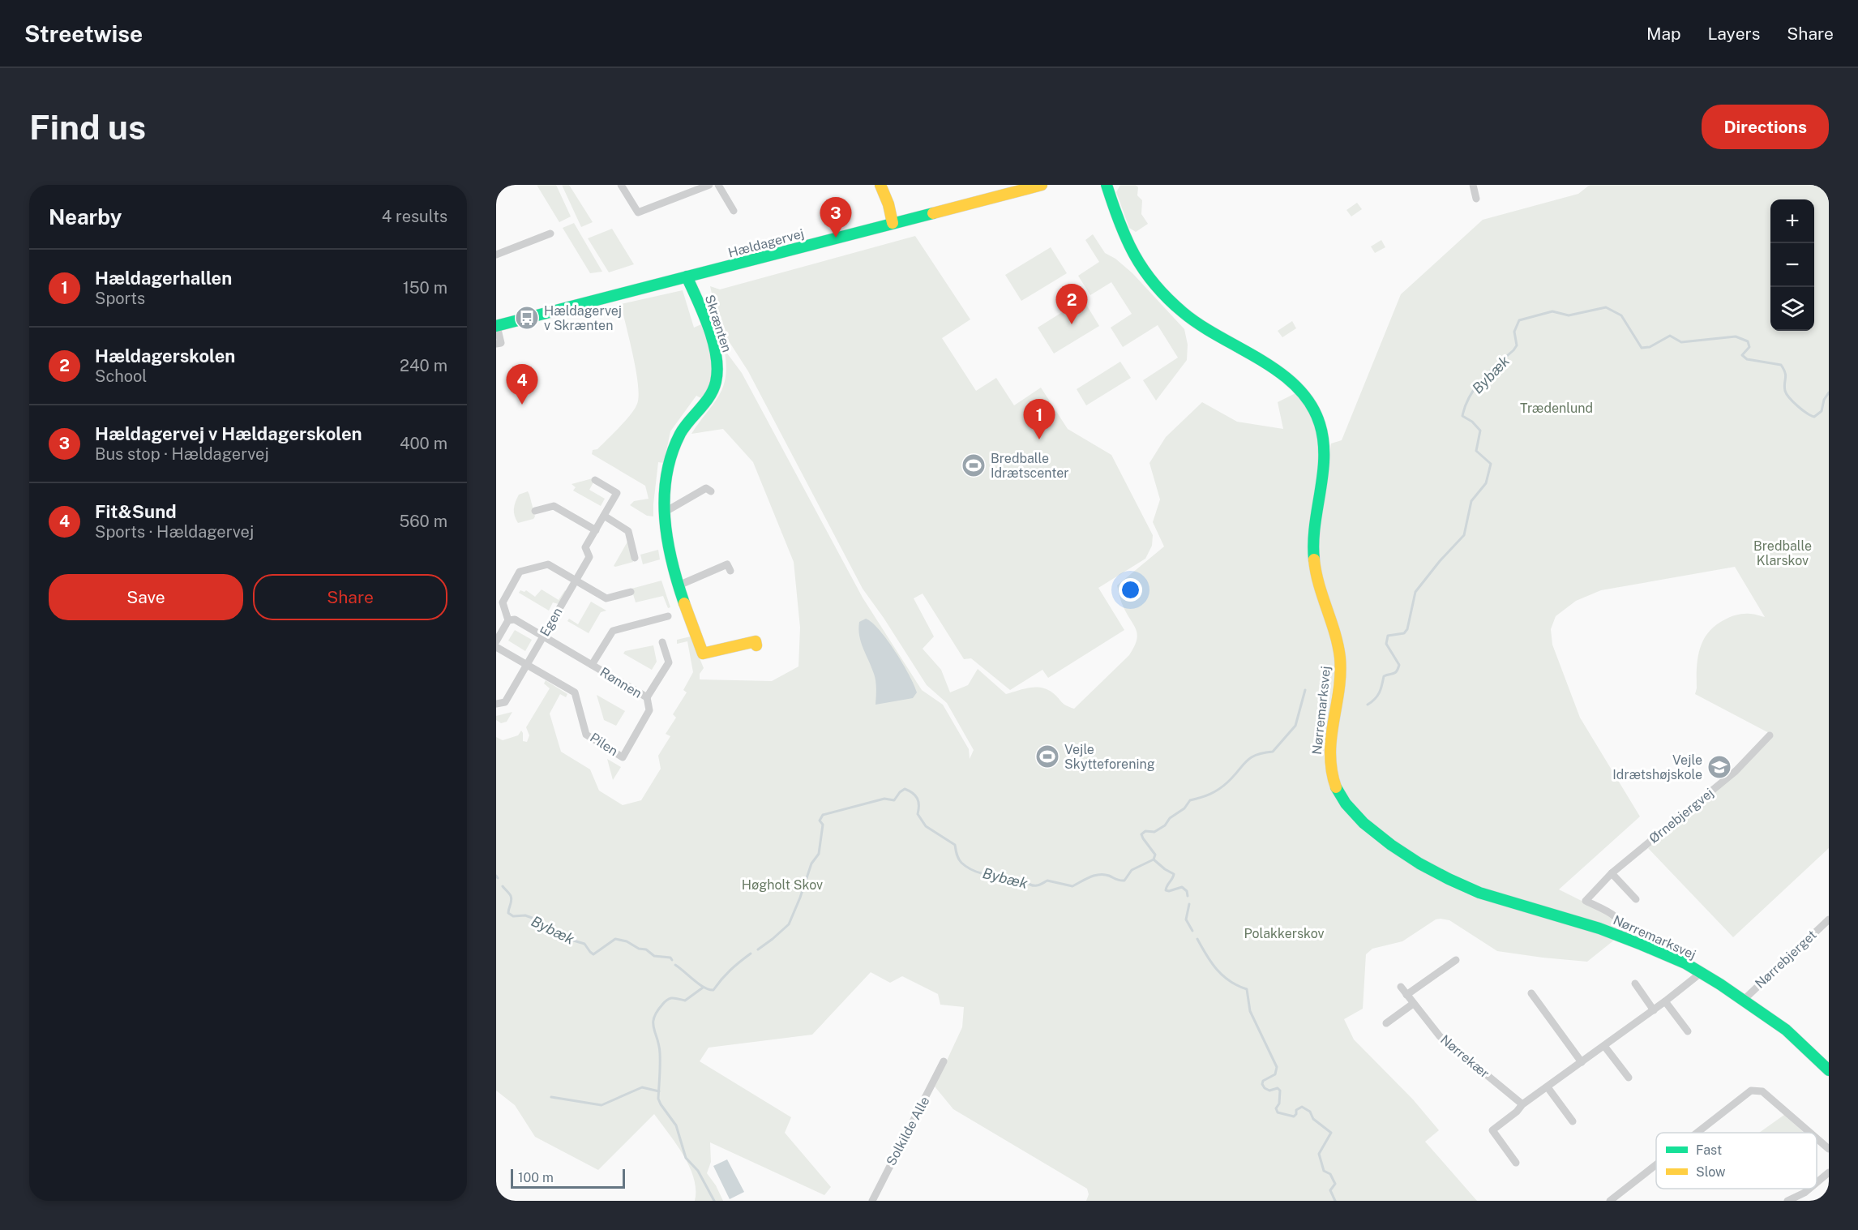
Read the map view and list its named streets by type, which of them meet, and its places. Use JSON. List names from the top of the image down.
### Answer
{
  "streets": {
    "street": [
      "Hældagervej",
      "Skrænten",
      "Egen",
      "Rønnen",
      "Nørremarksvej",
      "Pilen",
      "Ørnebjergvej",
      "Nørrebjerget",
      "Nørrekær",
      "Solkilde Alle"
    ]
  },
  "crossings": [
    ["Hældagervej", "Skrænten"],
    ["Egen", "Rønnen"],
    ["Egen", "Pilen"],
    ["Rønnen", "Pilen"],
    ["Nørremarksvej", "Ørnebjergvej"],
    ["Nørremarksvej", "Nørrebjerget"]
  ],
  "water": ["Bybæk"],
  "parks": [
    "Trædenlund",
    "Bredballe Klarskov",
    "Høgholt Skov",
    "Polakkerskov"
  ],
  "places": {
    "bus stop": ["Hældagervej v Skrænten"],
    "sports": ["Bredballe Idrætscenter", "Vejle Skytteforening"],
    "school or university": ["Vejle Idrætshøjskole"]
  },
  "legend": ["Fast", "Slow"],
  "scale_bar": "100 m",
  "page": {
    "header": "Streetwise",
    "nav": ["Map", "Layers", "Share"],
    "buttons": [
      "Directions",
      ["Save", "Share"]
    ],
    "title": "Find us",
    "heading": ["Nearby", "4 results"],
    "pins": [
      "3",
      "2",
      "4",
      "1"
    ],
    "map_buttons": ["+", "−"],
    "list": [
      {
        "mark": "1",
        "name": "Hældagerhallen",
        "note": "Sports",
        "value": "150 m"
      },
      {
        "mark": "2",
        "name": "Hældagerskolen",
        "note": "School",
        "value": "240 m"
      },
      {
        "mark": "3",
        "name": "Hældagervej v Hældagerskolen",
        "note": "Bus stop · Hældagervej",
        "value": "400 m"
      },
      {
        "mark": "4",
        "name": "Fit&Sund",
        "note": "Sports · Hældagervej",
        "value": "560 m"
      }
    ],
    "scale": "100 m"
  }
}
